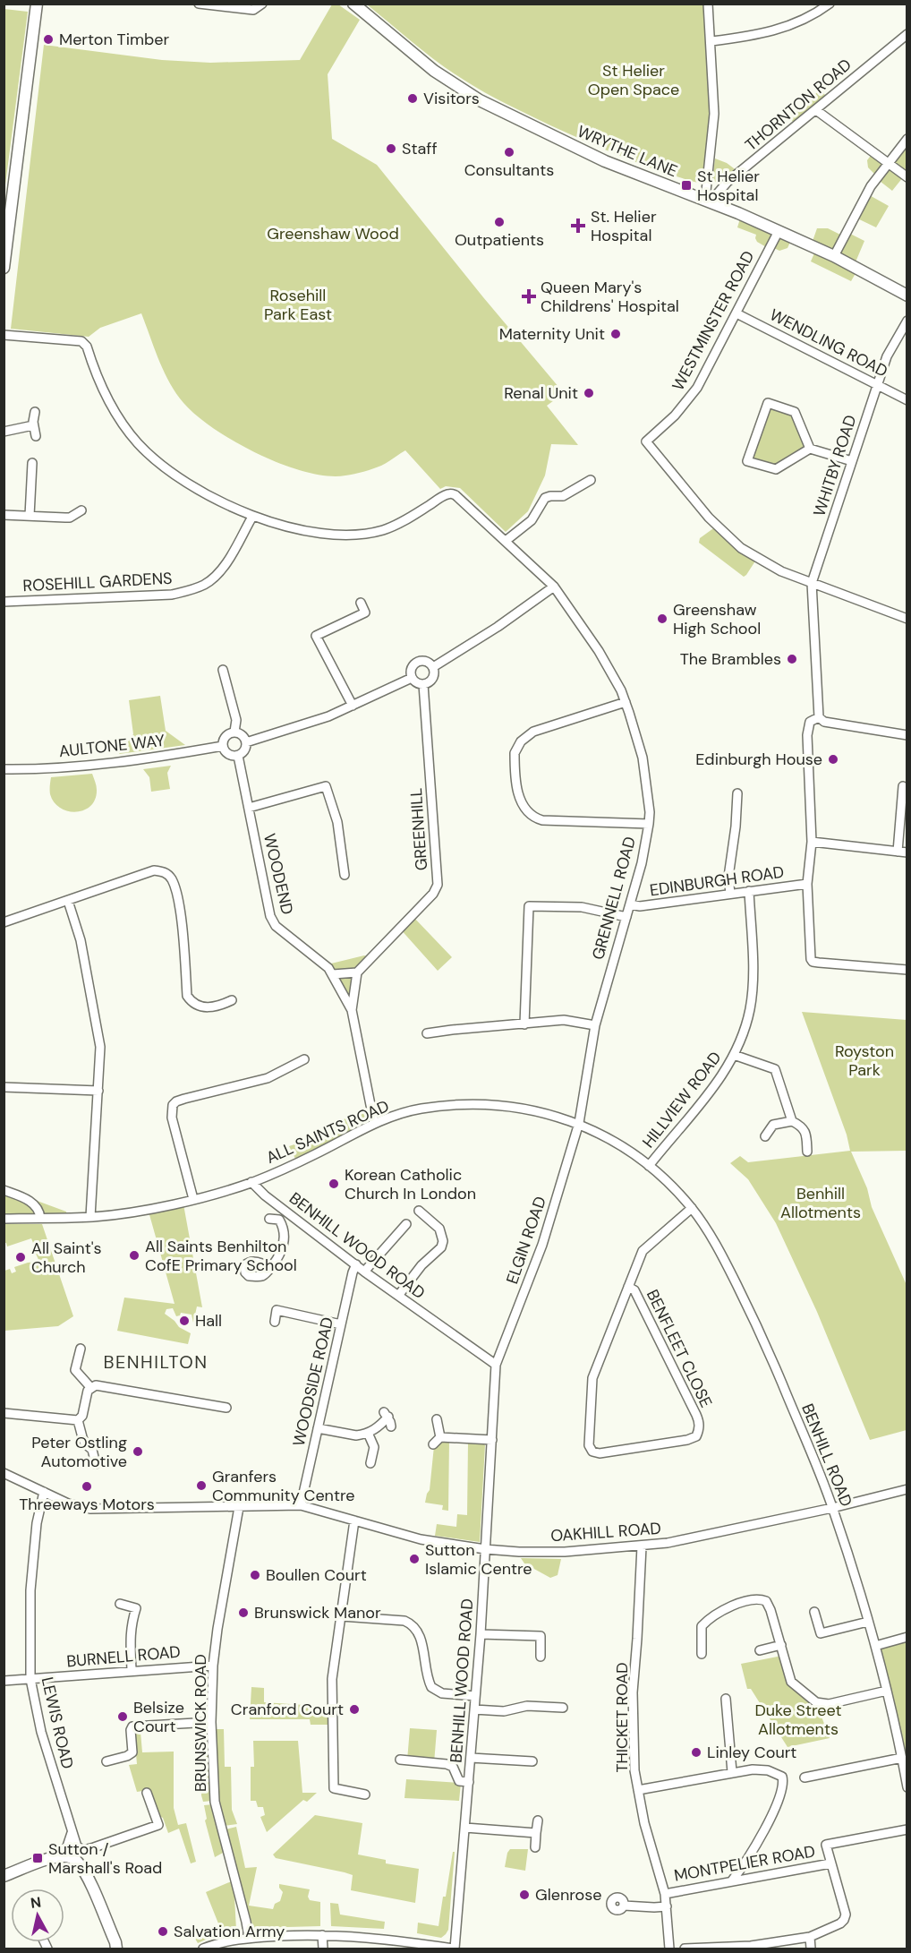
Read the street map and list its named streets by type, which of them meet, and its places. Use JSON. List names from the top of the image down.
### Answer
{
  "streets": {
    "main road": ["WRYTHE LANE"],
    "street": [
      "THORNTON ROAD",
      "WESTMINSTER ROAD",
      "WENDLING ROAD",
      "WHITBY ROAD",
      "ROSEHILL GARDENS",
      "AULTONE WAY",
      "GREENHILL",
      "WOODEND",
      "EDINBURGH ROAD",
      "GRENNELL ROAD",
      "HILLVIEW ROAD",
      "ALL SAINTS ROAD",
      "ELGIN ROAD",
      "BENHILL WOOD ROAD",
      "BENFLEET CLOSE",
      "WOODSIDE ROAD",
      "BENHILL ROAD",
      "OAKHILL ROAD",
      "BURNELL ROAD",
      "THICKET ROAD",
      "LEWIS ROAD",
      "BRUNSWICK ROAD",
      "MONTPELIER ROAD"
    ]
  },
  "crossings": [
    ["THORNTON ROAD", "WRYTHE LANE"],
    ["WRYTHE LANE", "WESTMINSTER ROAD"],
    ["WESTMINSTER ROAD", "WENDLING ROAD"],
    ["WESTMINSTER ROAD", "WHITBY ROAD"],
    ["WENDLING ROAD", "WHITBY ROAD"],
    ["ROSEHILL GARDENS", "GRENNELL ROAD"],
    ["AULTONE WAY", "WOODEND"],
    ["GREENHILL", "WOODEND"],
    ["WOODEND", "ALL SAINTS ROAD"],
    ["EDINBURGH ROAD", "GRENNELL ROAD"],
    ["EDINBURGH ROAD", "HILLVIEW ROAD"],
    ["GRENNELL ROAD", "ALL SAINTS ROAD"],
    ["GRENNELL ROAD", "ELGIN ROAD"],
    ["HILLVIEW ROAD", "ALL SAINTS ROAD"],
    ["HILLVIEW ROAD", "BENHILL ROAD"],
    ["ALL SAINTS ROAD", "ELGIN ROAD"],
    ["ALL SAINTS ROAD", "BENHILL WOOD ROAD"],
    ["ALL SAINTS ROAD", "BENHILL ROAD"],
    ["ELGIN ROAD", "BENHILL WOOD ROAD"],
    ["BENHILL WOOD ROAD", "WOODSIDE ROAD"],
    ["BENHILL WOOD ROAD", "OAKHILL ROAD"],
    ["BENFLEET CLOSE", "BENHILL ROAD"],
    ["WOODSIDE ROAD", "OAKHILL ROAD"],
    ["BENHILL ROAD", "OAKHILL ROAD"],
    ["OAKHILL ROAD", "THICKET ROAD"],
    ["OAKHILL ROAD", "LEWIS ROAD"],
    ["OAKHILL ROAD", "BRUNSWICK ROAD"],
    ["BURNELL ROAD", "LEWIS ROAD"],
    ["BURNELL ROAD", "BRUNSWICK ROAD"],
    ["THICKET ROAD", "MONTPELIER ROAD"]
  ],
  "districts": ["BENHILTON"],
  "parks": [
    "St Helier Open Space",
    "Greenshaw Wood",
    "Rosehill Park East",
    "Royston Park",
    "Benhill Allotments",
    "Duke Street Allotments"
  ],
  "places": {
    "other": [
      "Merton Timber",
      "Visitors",
      "Staff",
      "Consultants",
      "Outpatients",
      "Maternity Unit",
      "Renal Unit",
      "Greenshaw High School",
      "The Brambles",
      "Edinburgh House",
      "Korean Catholic Church In London",
      "All Saints Benhilton CofE Primary School",
      "All Saint's Church",
      "Hall",
      "Peter Ostling Automotive",
      "Granfers Community Centre",
      "Threeways Motors",
      "Sutton Islamic Centre",
      "Boullen Court",
      "Brunswick Manor",
      "Cranford Court",
      "Belsize Court",
      "Linley Court",
      "Glenrose",
      "Salvation Army"
    ],
    "transit": ["St Helier Hospital", "Sutton / Marshall's Road"],
    "health": ["St. Helier Hospital", "Queen Mary's Childrens' Hospital"]
  },
  "north": "top"
}
